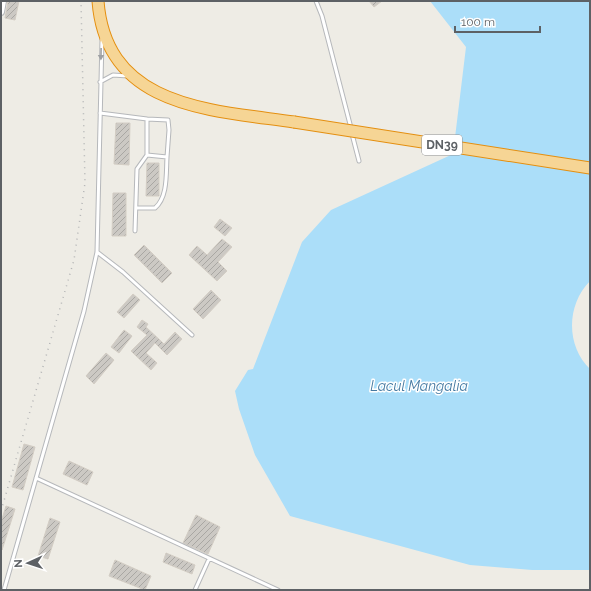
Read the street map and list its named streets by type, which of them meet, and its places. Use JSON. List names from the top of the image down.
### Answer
{
  "streets": {
    "highway": ["DN39"]
  },
  "water": ["Lacul Mangalia"],
  "scale_bar": "100 m",
  "north": "left"
}
